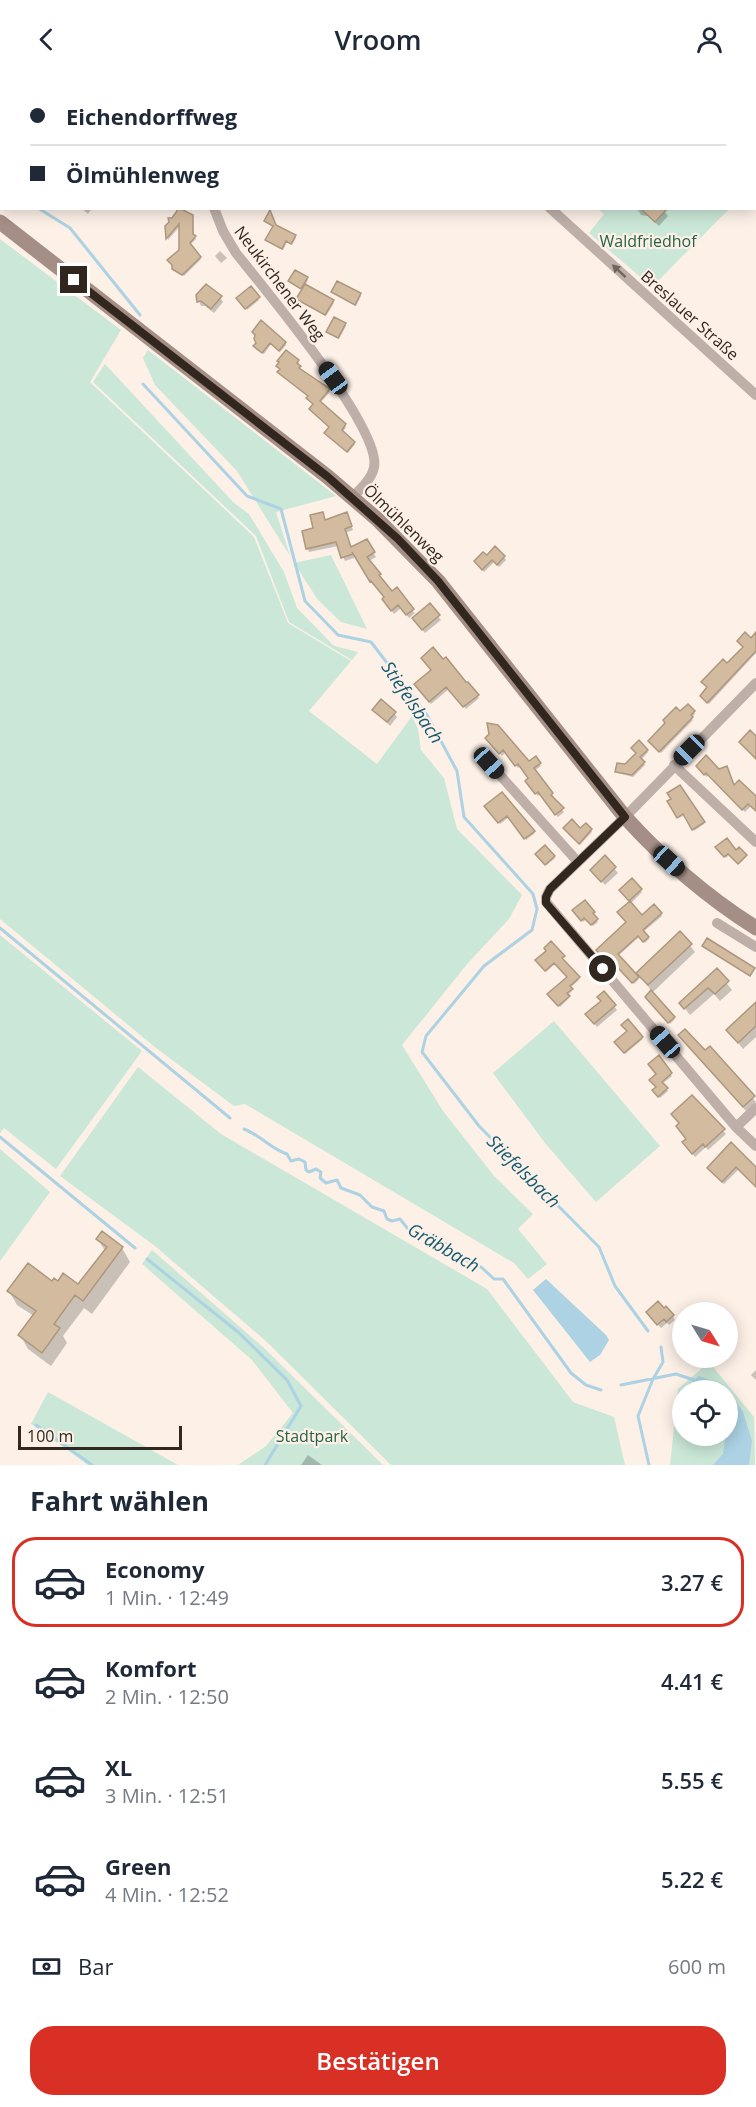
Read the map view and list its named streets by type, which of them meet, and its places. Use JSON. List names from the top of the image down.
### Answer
{
  "streets": {
    "main road": ["Ölmühlenweg"],
    "street": ["Neukirchener Weg", "Breslauer Straße"]
  },
  "crossings": [
    ["Neukirchener Weg", "Ölmühlenweg"]
  ],
  "one_way": ["Breslauer Straße"],
  "water": ["Stiefelsbach", "Gräbbach"],
  "parks": ["Waldfriedhof", "Stadtpark"],
  "scale_bar": "100 m",
  "north": "bottom right",
  "page": {
    "header": "Vroom",
    "banner": ["Eichendorffweg", "Ölmühlenweg"],
    "scale": "100 m",
    "heading": "Fahrt wählen",
    "list": [
      {
        "name": "Economy",
        "note": "1 Min. · 12:49",
        "value": "3.27 €"
      },
      {
        "name": "Komfort",
        "note": "2 Min. · 12:50",
        "value": "4.41 €"
      },
      {
        "name": "XL",
        "note": "3 Min. · 12:51",
        "value": "5.55 €"
      },
      {
        "name": "Green",
        "note": "4 Min. · 12:52",
        "value": "5.22 €"
      }
    ],
    "pay": ["Bar", "600 m"],
    "buttons": "Bestätigen"
  }
}
